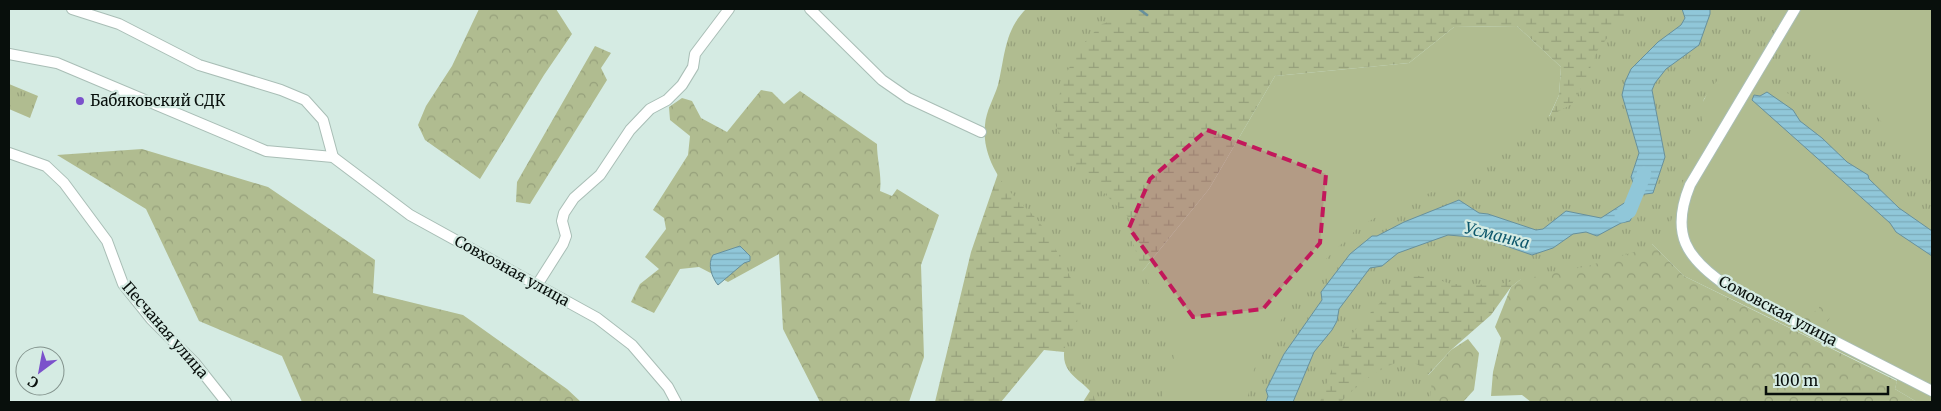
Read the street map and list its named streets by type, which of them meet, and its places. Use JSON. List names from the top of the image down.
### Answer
{
  "streets": {
    "street": ["Совхозная улица", "Сомовская улица", "Песчаная улица"]
  },
  "water": ["Усманка"],
  "places": ["Бабяковский СДК"],
  "scale_bar": "100 m",
  "north": "bottom left"
}
